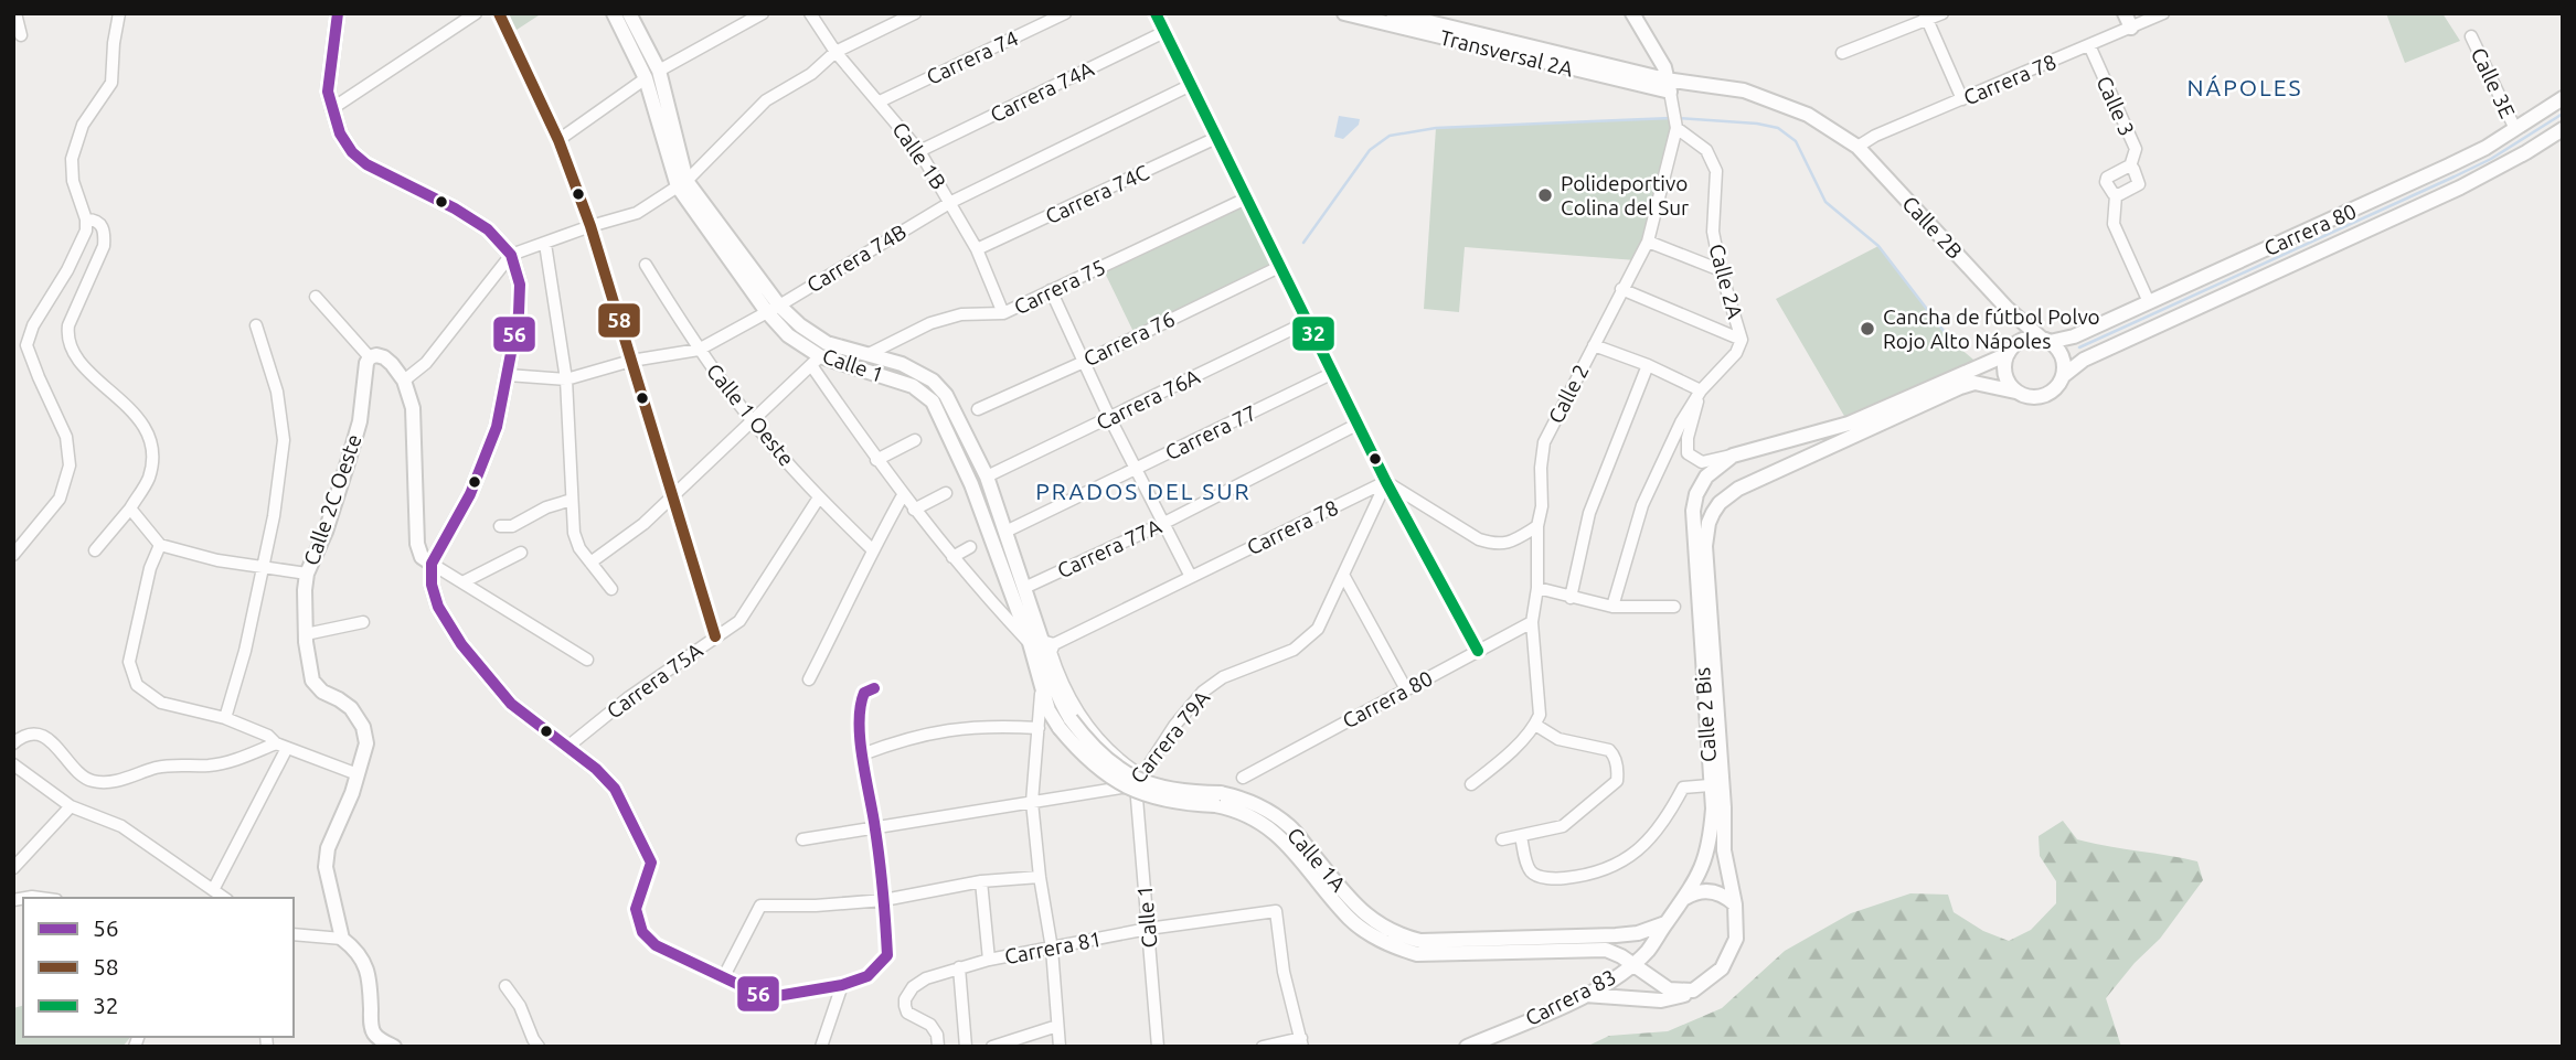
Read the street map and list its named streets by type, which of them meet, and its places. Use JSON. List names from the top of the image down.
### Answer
{
  "streets": {
    "street": [
      "Transversal 2A",
      "Carrera 74",
      "Carrera 78",
      "Calle 3E",
      "Carrera 74A",
      "Calle 3",
      "Calle 1B",
      "Carrera 74C",
      "Calle 2B",
      "Carrera 80",
      "Carrera 74B",
      "Calle 2A",
      "Carrera 75",
      "Carrera 76",
      "Calle 1",
      "Calle 2",
      "Carrera 76A",
      "Calle 1 Oeste",
      "Carrera 77",
      "Calle 2C Oeste",
      "Carrera 77A",
      "Carrera 75A",
      "Calle 2 Bis",
      "Carrera 79A",
      "Calle 1A",
      "Carrera 81",
      "Carrera 83"
    ]
  },
  "crossings": [
    ["Transversal 2A", "Calle 2"],
    ["Carrera 74", "Calle 1B"],
    ["Carrera 78", "Calle 3"],
    ["Carrera 78", "Calle 2B"],
    ["Carrera 78", "Calle 1"],
    ["Carrera 78", "Carrera 79A"],
    ["Carrera 78", "Calle 1A"],
    ["Calle 3E", "Carrera 80"],
    ["Carrera 74A", "Calle 1B"],
    ["Calle 1B", "Carrera 74C"],
    ["Calle 1B", "Carrera 74B"],
    ["Calle 1B", "Carrera 75"],
    ["Calle 2B", "Carrera 80"],
    ["Carrera 80", "Calle 2A"],
    ["Carrera 80", "Calle 2"],
    ["Carrera 80", "Calle 2 Bis"],
    ["Carrera 74B", "Calle 1"],
    ["Carrera 74B", "Calle 1 Oeste"],
    ["Calle 2A", "Calle 2"],
    ["Calle 2A", "Calle 2 Bis"],
    ["Carrera 75", "Calle 1"],
    ["Calle 1", "Carrera 76A"],
    ["Calle 1", "Carrera 77"],
    ["Calle 1", "Carrera 77A"],
    ["Calle 1", "Carrera 79A"],
    ["Calle 1", "Calle 1A"],
    ["Calle 1", "Carrera 81"],
    ["Calle 1 Oeste", "Carrera 75A"],
    ["Calle 2 Bis", "Calle 1A"],
    ["Calle 2 Bis", "Carrera 83"],
    ["Calle 1A", "Carrera 83"]
  ],
  "districts": ["NÁPOLES", "PRADOS DEL SUR"],
  "places": ["Polideportivo Colina del Sur", "Cancha de fútbol Polvo Rojo Alto Nápoles"],
  "lines": ["transit line 56", "transit line 58", "transit line 32"],
  "legend": ["56", "58", "32"]
}
